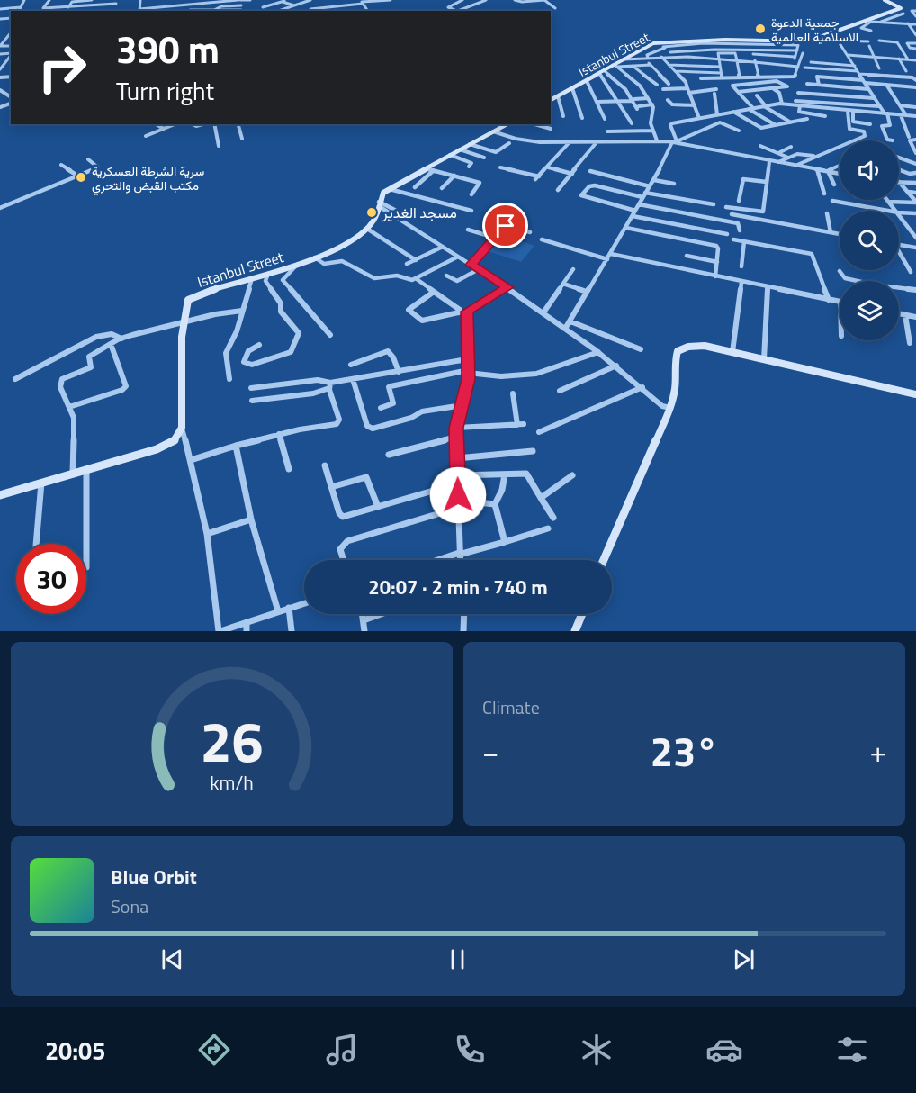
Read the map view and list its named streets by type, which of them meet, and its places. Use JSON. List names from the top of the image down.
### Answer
{
  "streets": {
    "street": ["Istanbul Street"]
  },
  "places": ["جمعية الدعوة الاسلامية العالمية", "سرية الشرطة العسكرية مكتب القبض والتحري", "مسجد الغدير"],
  "page": {
    "turn": ["390 m", "Turn right"],
    "limit": "30",
    "trip": "20:07 · 2 min · 740 m",
    "tile": "Climate",
    "heat": ["−", "23°", "+"],
    "song": ["Blue Orbit", "Sona"],
    "tabs": "20:05",
    "gauge": ["26", "km/h"]
  }
}
